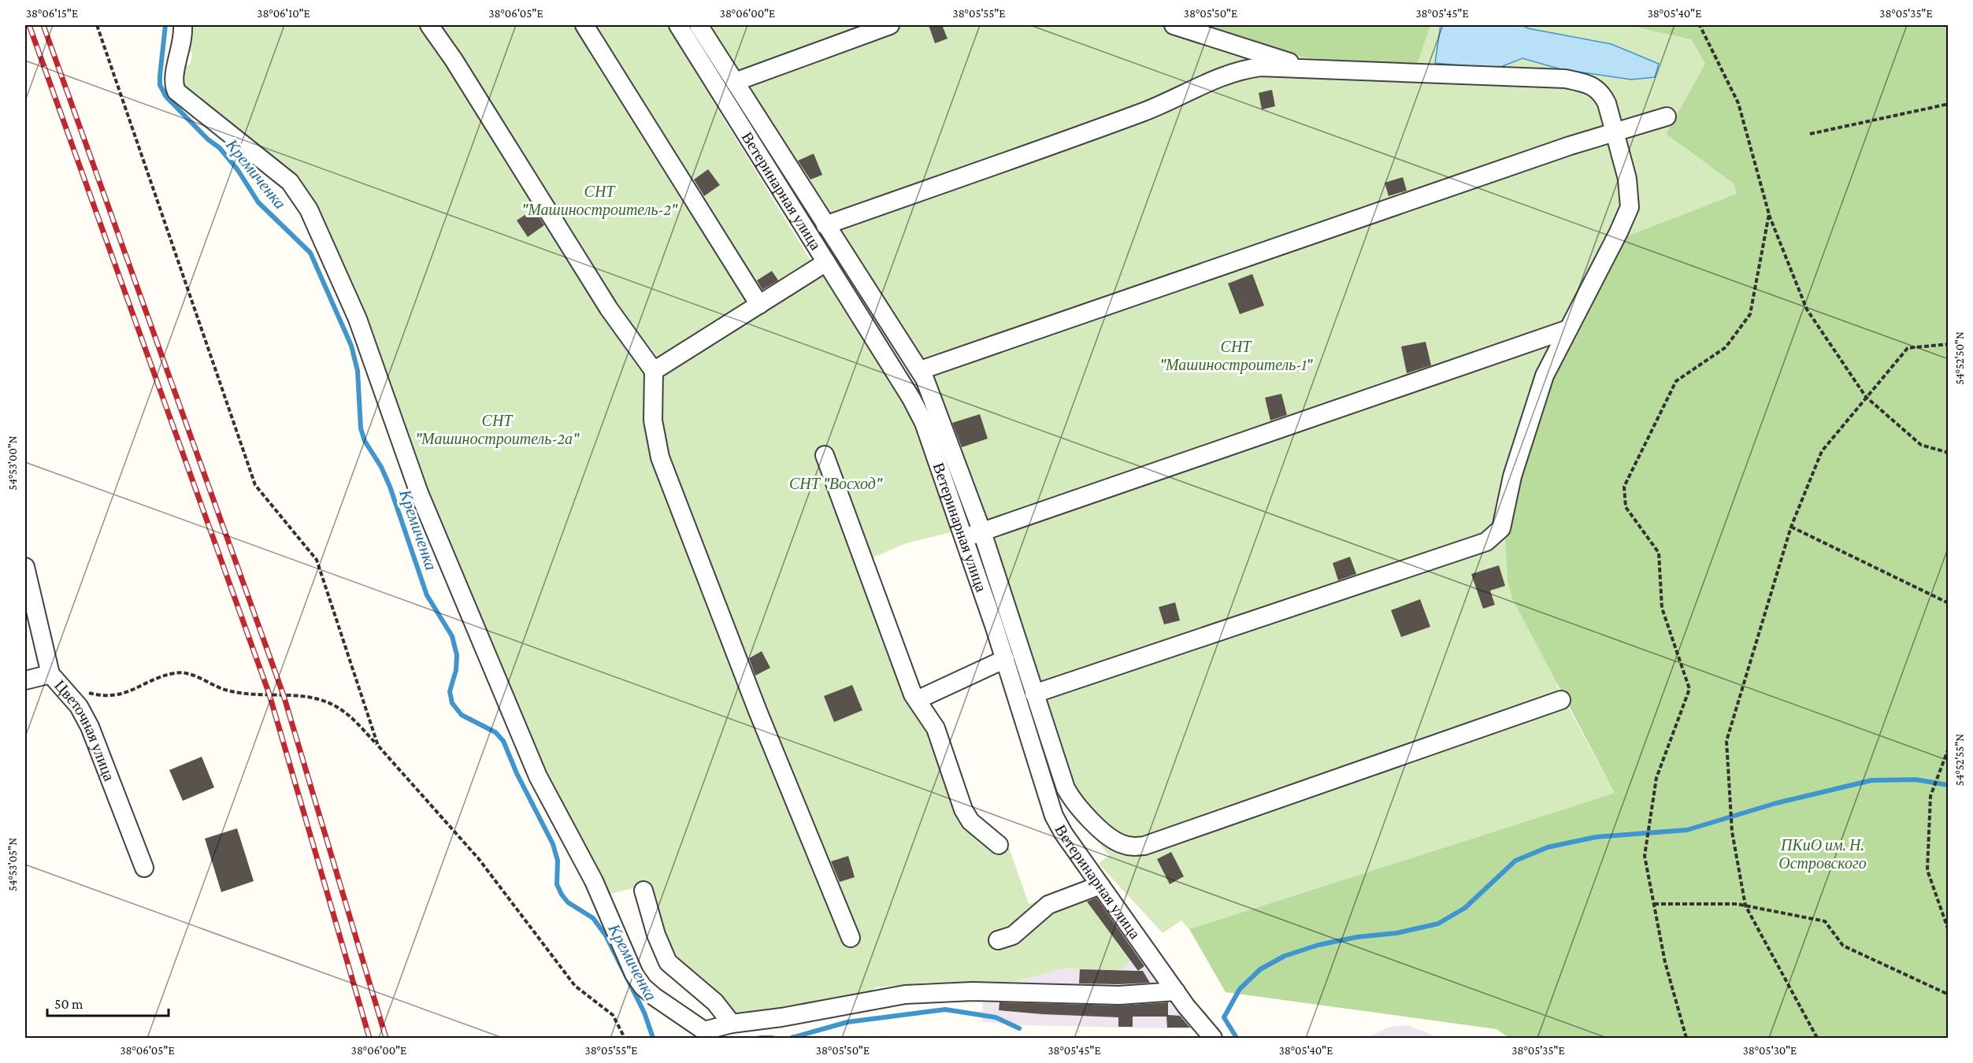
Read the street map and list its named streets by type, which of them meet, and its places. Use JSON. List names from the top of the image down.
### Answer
{
  "streets": {
    "street": ["Ветеринарная улица", "Цветочная улица"]
  },
  "water": ["Кремиченка"],
  "parks": [
    "СНТ \"Машиностроитель-2\"",
    "СНТ \"Машиностроитель-1\"",
    "СНТ \"Машиностроитель-2а\"",
    "СНТ \"Восход\"",
    "ПКиО им. Н. Островского"
  ],
  "scale_bar": "50 m",
  "coordinates": [
    "38°06'15\"E",
    "38°06'10\"E",
    "38°06'05\"E",
    "38°06'00\"E",
    "38°05'55\"E",
    "38°05'50\"E",
    "38°05'45\"E",
    "38°05'40\"E",
    "38°05'35\"E",
    "54°52'50\"N",
    "54°53'00\"N",
    "54°52'55\"N",
    "54°53'05\"N",
    "38°05'30\"E"
  ]
}
